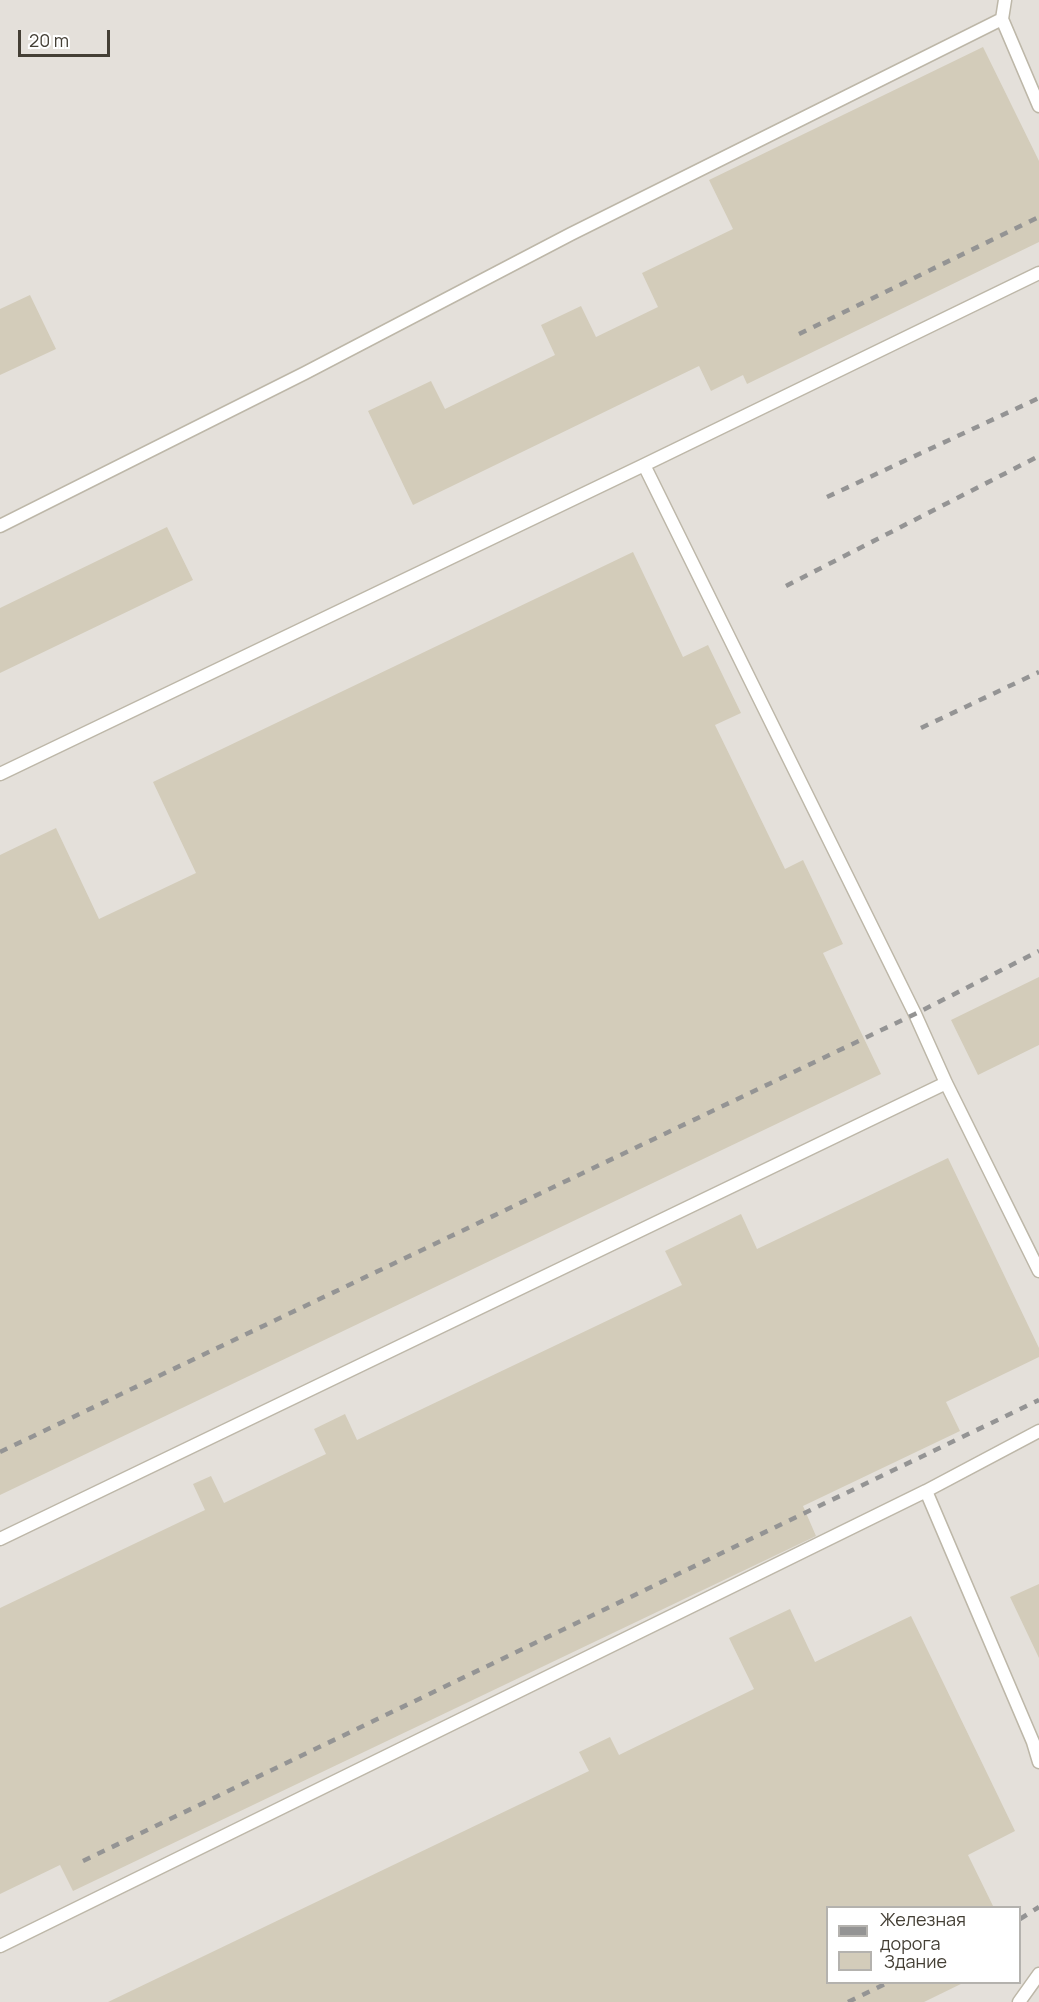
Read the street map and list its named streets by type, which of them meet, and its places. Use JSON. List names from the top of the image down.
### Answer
{
  "legend": ["Железная дорога", "Здание"],
  "scale_bar": "20 m"
}
